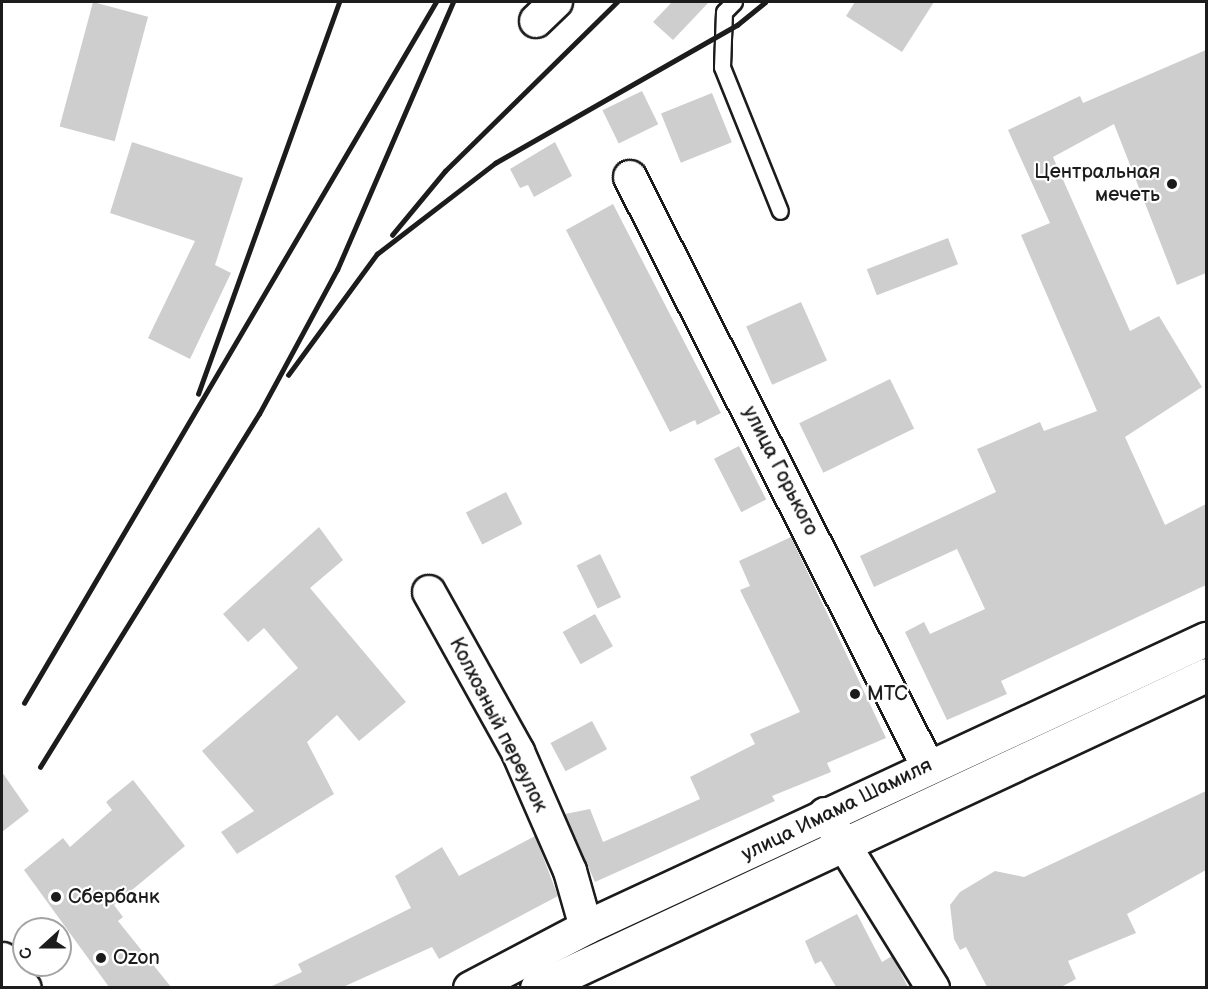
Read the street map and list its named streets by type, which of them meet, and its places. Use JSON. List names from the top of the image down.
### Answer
{
  "streets": {
    "main road": ["улица Имама Шамиля"],
    "street": ["улица Горького", "Колхозный переулок"]
  },
  "crossings": [
    ["улица Горького", "улица Имама Шамиля"],
    ["Колхозный переулок", "улица Имама Шамиля"]
  ],
  "places": [
    "Центральная мечеть",
    "МТС",
    "Сбербанк",
    "Ozon"
  ],
  "north": "left"
}
